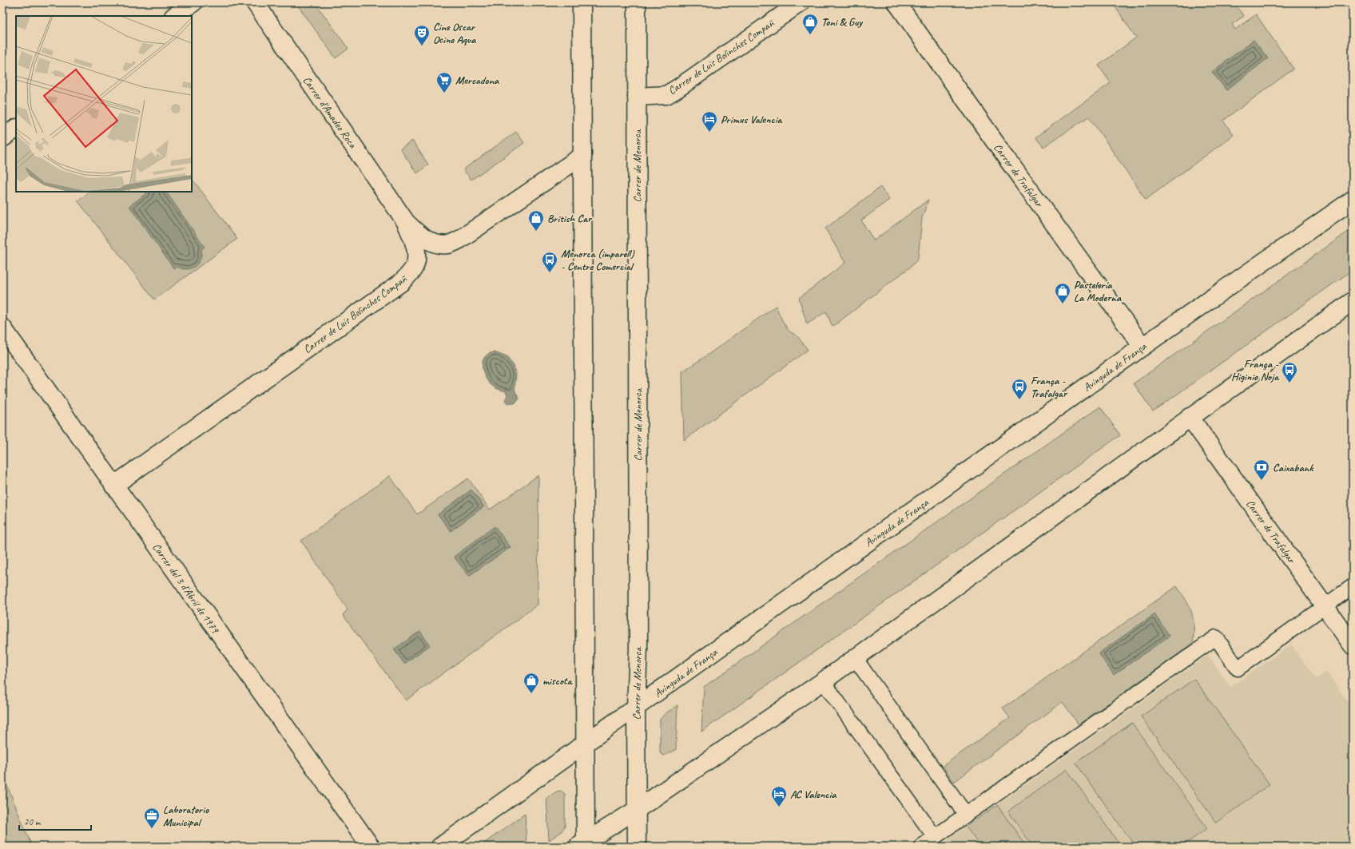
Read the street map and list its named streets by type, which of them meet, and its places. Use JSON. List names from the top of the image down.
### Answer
{
  "streets": {
    "main road": [
      "Carrer de Luis Bolinches Compañ",
      "Carrer d'Amadeo Roca",
      "Carrer de Menorca",
      "Carrer de Trafalgar",
      "Avinguda de França",
      "Carrer del 3 d'Abril de 1979"
    ]
  },
  "crossings": [
    ["Carrer de Luis Bolinches Compañ", "Carrer d'Amadeo Roca"],
    ["Carrer de Luis Bolinches Compañ", "Carrer de Menorca"],
    ["Carrer de Luis Bolinches Compañ", "Carrer del 3 d'Abril de 1979"],
    ["Carrer de Menorca", "Avinguda de França"],
    ["Carrer de Trafalgar", "Avinguda de França"]
  ],
  "places": {
    "shop": [
      "Toni & Guy",
      "British Car",
      "Pastelería La Moderna",
      "miscota"
    ],
    "theatre": ["Cine Oscar Ocine Aqua"],
    "supermarket": ["Mercadona"],
    "hotel": ["Primus Valencia", "AC Valencia"],
    "bus stop": ["Menorca (imparell) - Centre Comercial", "França - Higinio Noja", "França - Trafalgar"],
    "bank": ["Caixabank"],
    "office": ["Laboratorio Municipal"]
  },
  "scale_bar": "20 m"
}
